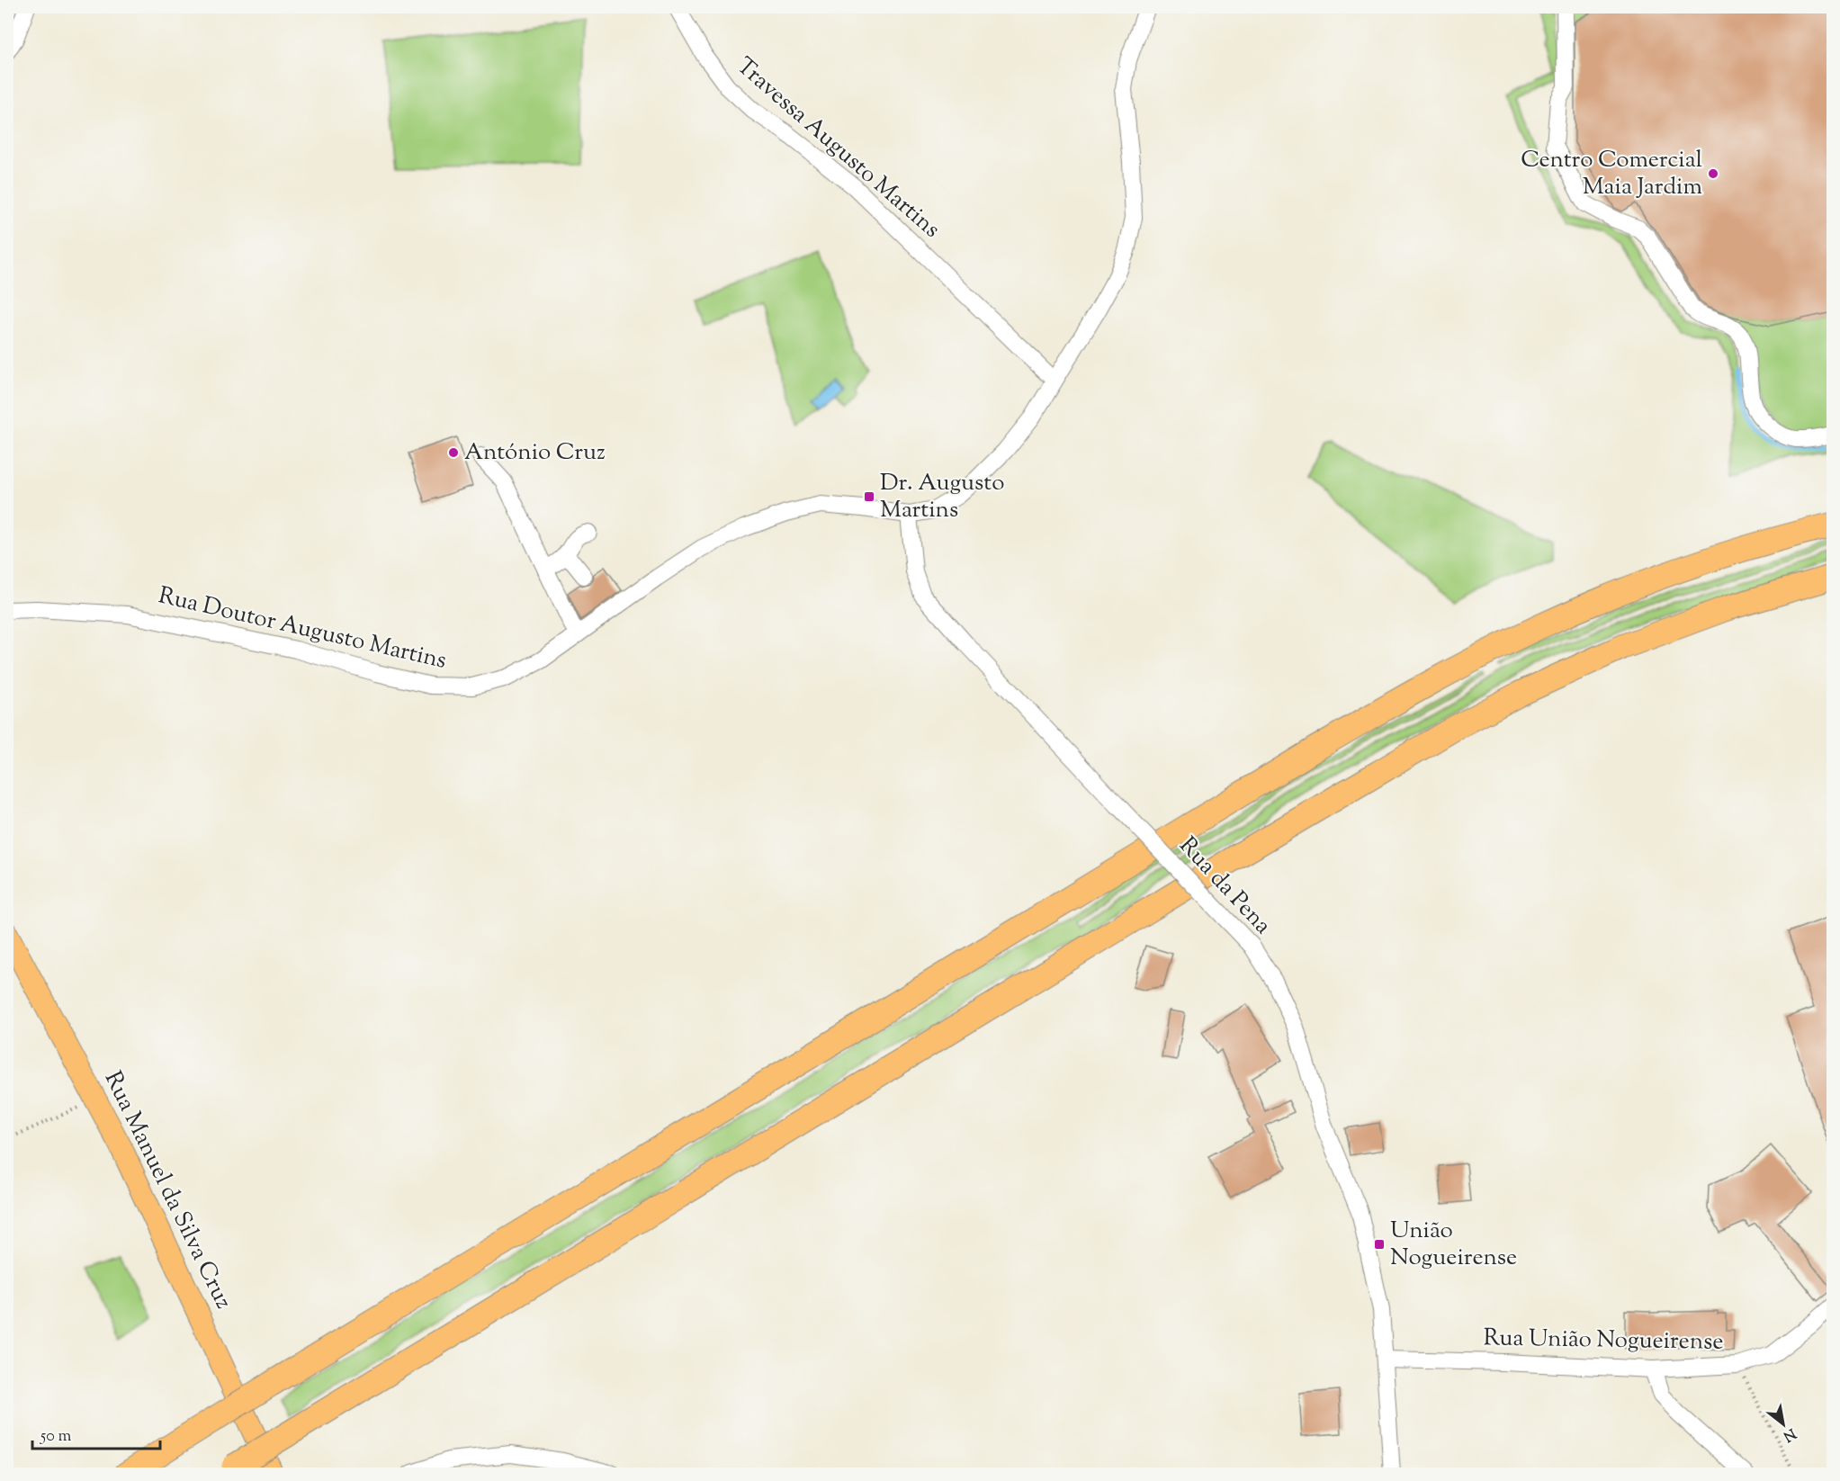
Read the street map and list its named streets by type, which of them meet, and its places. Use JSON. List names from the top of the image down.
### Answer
{
  "streets": {
    "main road": ["Rua Manuel da Silva Cruz"],
    "street": [
      "Travessa Augusto Martins",
      "Rua Doutor Augusto Martins",
      "Rua da Pena",
      "Rua União Nogueirense"
    ]
  },
  "crossings": [
    ["Travessa Augusto Martins", "Rua Doutor Augusto Martins"],
    ["Rua Doutor Augusto Martins", "Rua da Pena"],
    ["Rua da Pena", "Rua União Nogueirense"]
  ],
  "places": {
    "other": ["Centro Comercial Maia Jardim", "António Cruz"],
    "transit": ["Dr. Augusto Martins", "União Nogueirense"]
  },
  "scale_bar": "50 m",
  "north": "bottom right"
}
